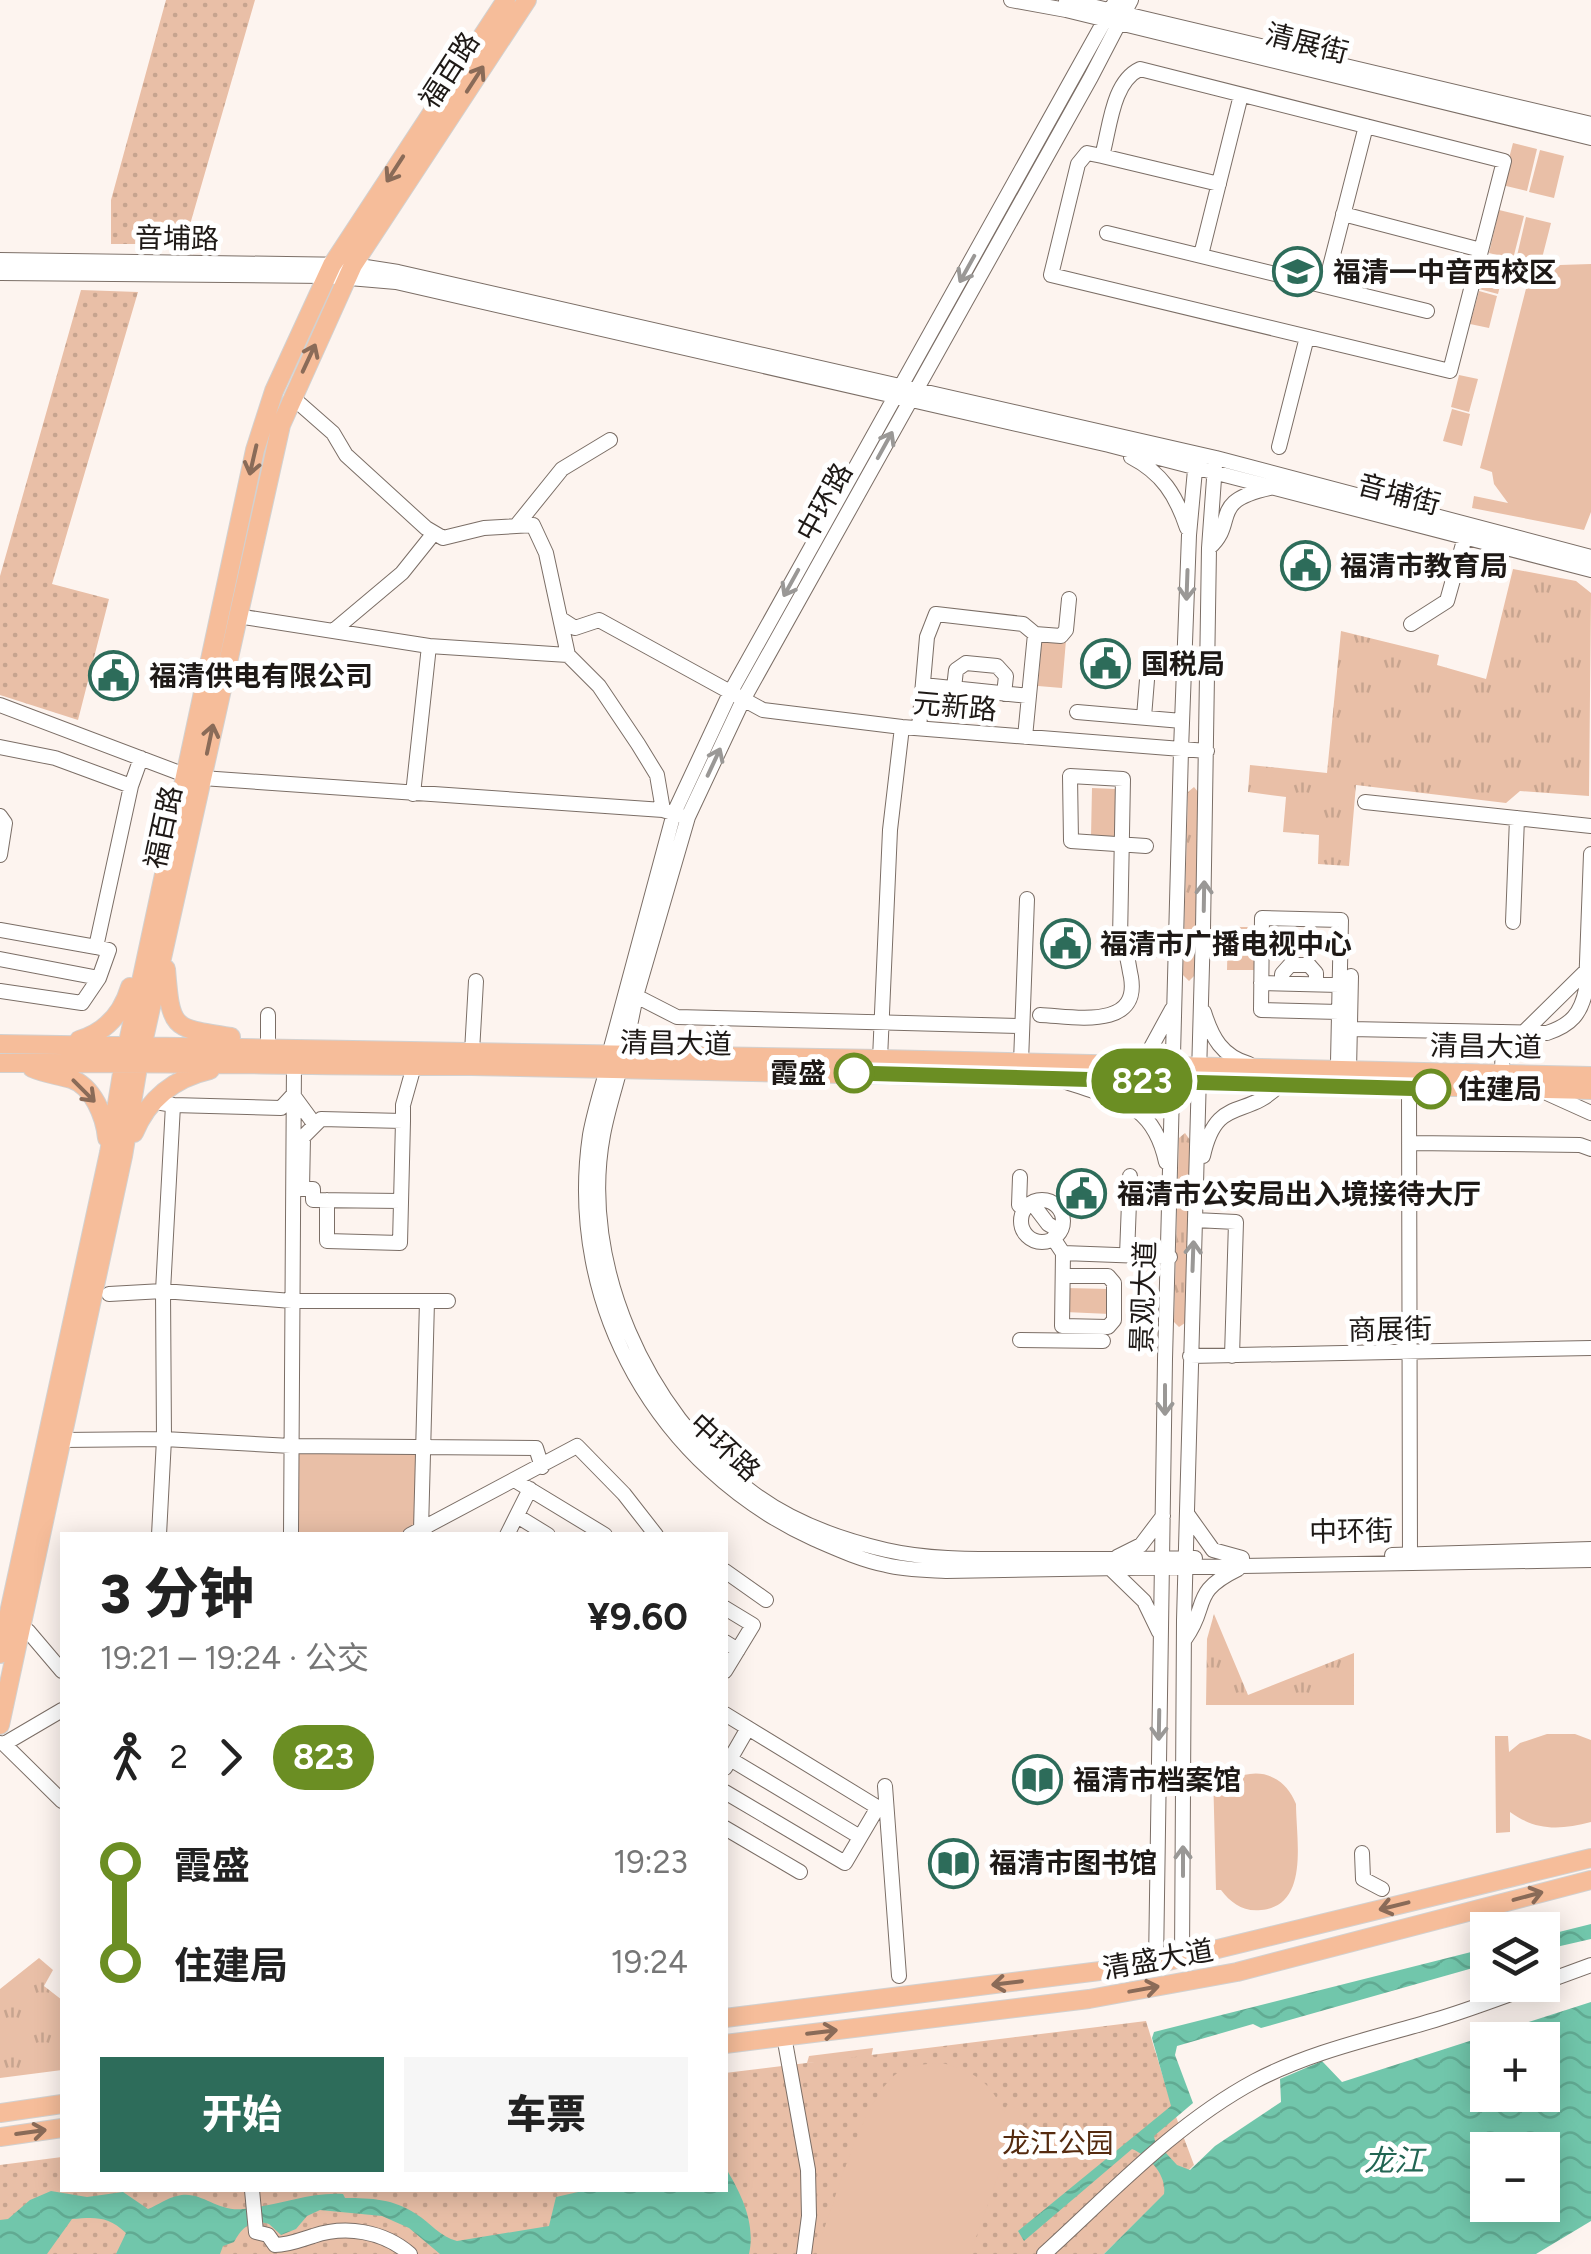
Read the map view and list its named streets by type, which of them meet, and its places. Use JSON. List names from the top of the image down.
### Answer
{
  "streets": {
    "main road": ["福百路", "清昌大道", "清盛大道"],
    "street": [
      "清展街",
      "音埔路",
      "音埔街",
      "中环路",
      "元新路",
      "景观大道",
      "商展街",
      "中环街"
    ]
  },
  "crossings": [
    ["清展街", "中环路"],
    ["福百路", "音埔路"],
    ["福百路", "清昌大道"],
    ["音埔街", "景观大道"],
    ["中环路", "元新路"],
    ["中环路", "清昌大道"],
    ["中环路", "中环街"],
    ["元新路", "景观大道"],
    ["清昌大道", "景观大道"],
    ["景观大道", "商展街"],
    ["景观大道", "中环街"],
    ["景观大道", "清盛大道"]
  ],
  "water": ["龙江"],
  "parks": ["龙江公园"],
  "places": {
    "school or university": ["福清一中音西校区"],
    "public building": [
      "福清市教育局",
      "国税局",
      "福清供电有限公司",
      "福清市广播电视中心",
      "福清市公安局出入境接待大厅"
    ],
    "other": ["霞盛", "住建局"],
    "library": ["福清市档案馆", "福清市图书馆"]
  },
  "lines": ["bus line 823"],
  "page": {
    "on_map": "823",
    "heading": ["3 分钟", "19:21 – 19:24 · 公交", "¥9.60"],
    "legs": ["2", "823"],
    "list": [
      {
        "name": "霞盛",
        "value": "19:23"
      },
      {
        "name": "住建局",
        "value": "19:24"
      }
    ],
    "map_buttons": ["+", "−"],
    "buttons": ["开始", "车票"]
  }
}
